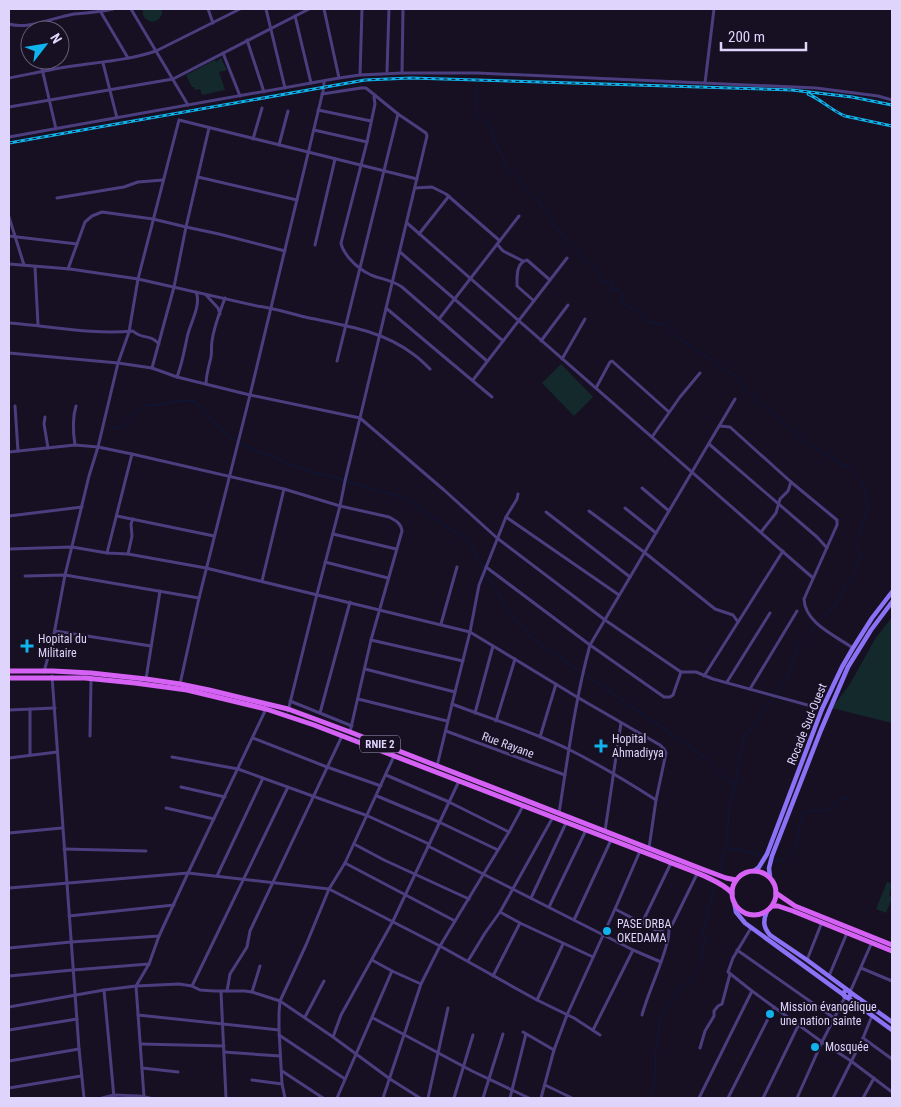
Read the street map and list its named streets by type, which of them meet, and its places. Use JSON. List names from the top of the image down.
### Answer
{
  "streets": {
    "main road": ["Rocade Sud-Ouest", "RNIE 2"],
    "street": ["Rue Rayane"]
  },
  "crossings": [
    ["Rocade Sud-Ouest", "RNIE 2"]
  ],
  "places": {
    "health": ["Hopital du Militaire", "Hopital Ahmadiyya"],
    "other": ["PASE DRBA OKEDAMA", "Mission évangélique une nation sainte", "Mosquée"]
  },
  "scale_bar": "200 m",
  "north": "top right"
}
